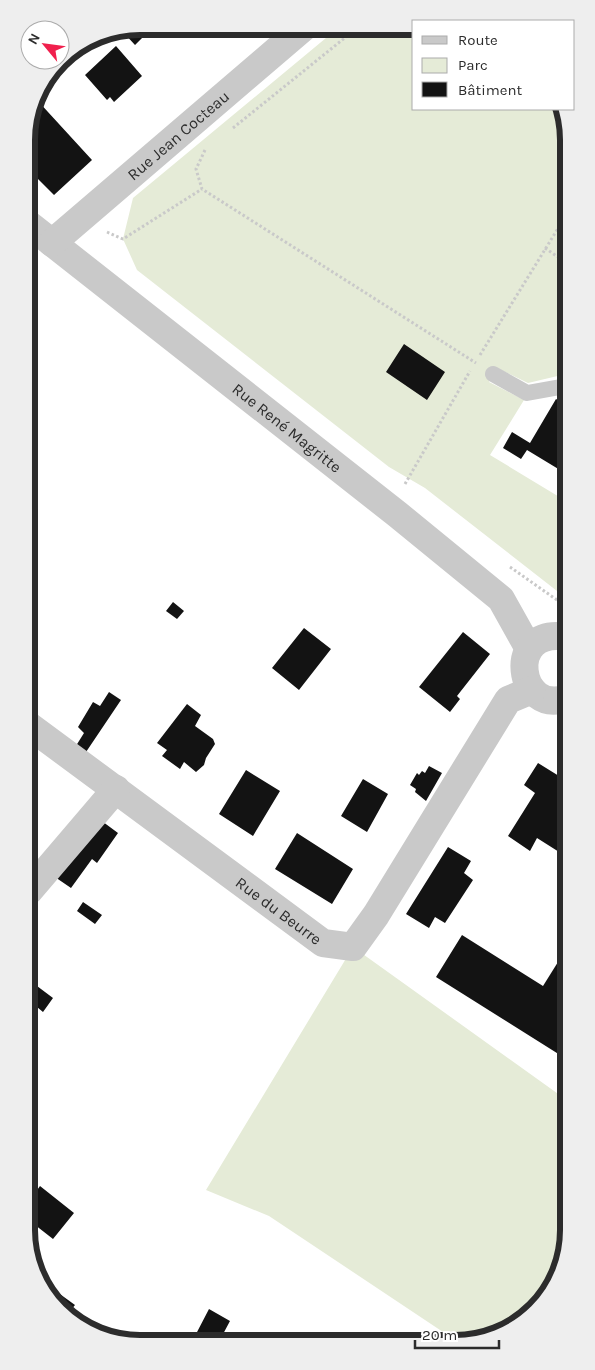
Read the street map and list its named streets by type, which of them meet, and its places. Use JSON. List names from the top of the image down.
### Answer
{
  "streets": {
    "street": ["Rue Jean Cocteau", "Rue René Magritte", "Rue du Beurre"]
  },
  "crossings": [
    ["Rue Jean Cocteau", "Rue René Magritte"]
  ],
  "legend": ["Route", "Parc", "Bâtiment"],
  "scale_bar": "20 m",
  "north": "top left"
}
